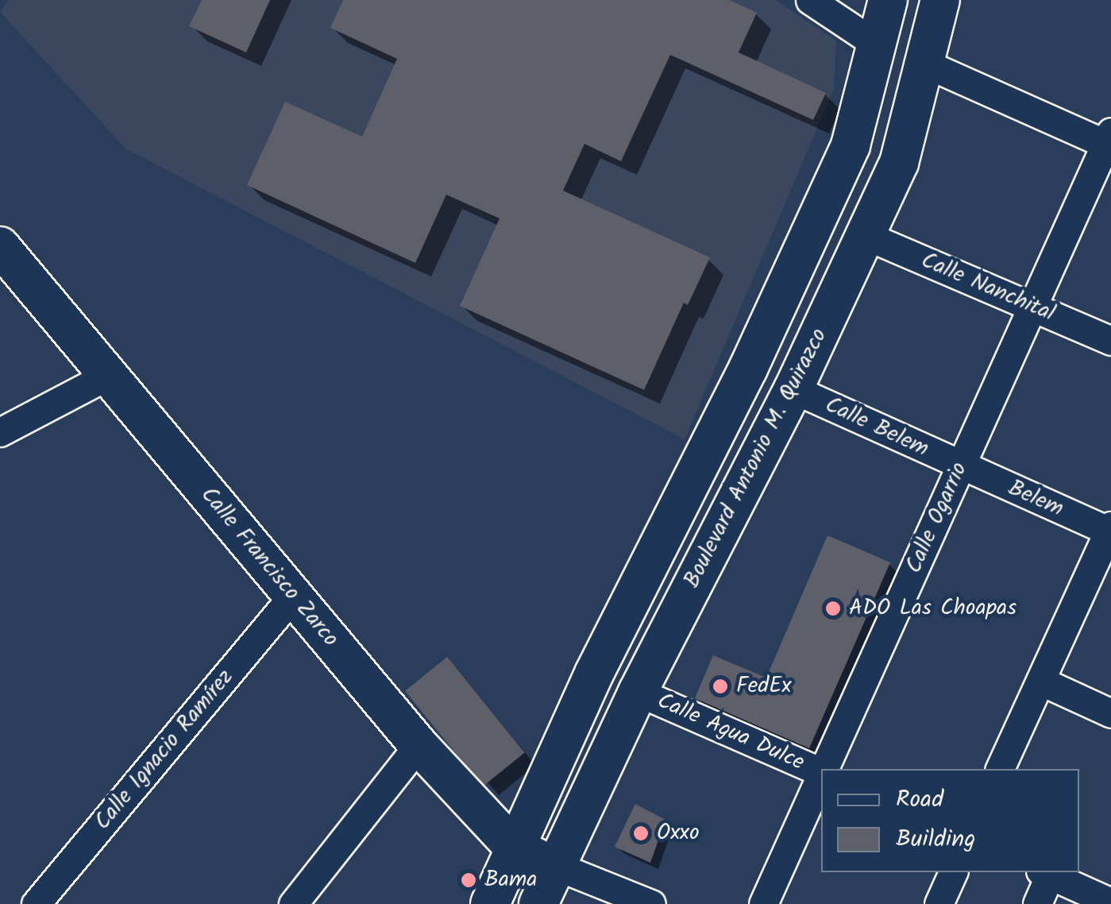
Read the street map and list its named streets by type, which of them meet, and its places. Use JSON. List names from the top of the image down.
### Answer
{
  "streets": {
    "main road": ["Boulevard Antonio M. Quirazco", "Calle Francisco Zarco"],
    "street": [
      "Calle Nanchital",
      "Calle Belem",
      "Belem",
      "Calle Ogarrio",
      "Calle Agua Dulce",
      "Calle Ignacio Ramírez"
    ]
  },
  "crossings": [
    ["Calle Nanchital", "Boulevard Antonio M. Quirazco"],
    ["Calle Nanchital", "Calle Ogarrio"],
    ["Calle Belem", "Boulevard Antonio M. Quirazco"],
    ["Calle Belem", "Belem"],
    ["Calle Belem", "Calle Ogarrio"],
    ["Boulevard Antonio M. Quirazco", "Calle Francisco Zarco"],
    ["Boulevard Antonio M. Quirazco", "Calle Agua Dulce"],
    ["Belem", "Calle Ogarrio"],
    ["Calle Francisco Zarco", "Calle Ignacio Ramírez"]
  ],
  "places": [
    "ADO Las Choapas",
    "FedEx",
    "Oxxo",
    "Bama"
  ],
  "legend": ["Road", "Building"]
}
